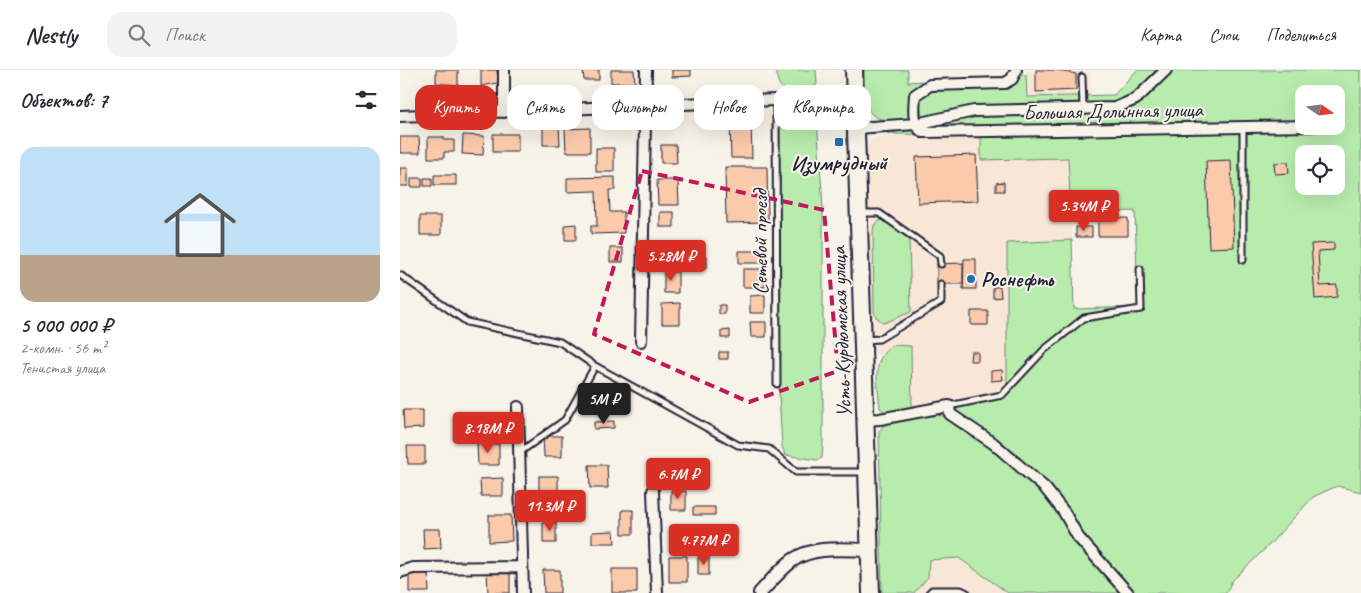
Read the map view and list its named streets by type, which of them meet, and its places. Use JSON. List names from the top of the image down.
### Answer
{
  "streets": {
    "main road": ["Усть-Курдюмская улица"],
    "street": ["Большая Долинная улица"],
    "lane": ["Сетевой проезд"]
  },
  "places": {
    "transit": ["Изумрудный"],
    "other": ["Роснефть"]
  },
  "north": "right",
  "page": {
    "header": "Nestly",
    "search": "Поиск",
    "nav": ["Карта", "Слои", "Поделиться"],
    "heading": "Объектов: 7",
    "chip": [
      "Купить",
      "Снять",
      "Фильтры",
      "Новое",
      "Квартира"
    ],
    "list": [
      {
        "name": "5 000 000 ₽",
        "note": "2-комн. · 56 m² · Тенистая улица"
      }
    ],
    "price": [
      "5.34M ₽",
      "5.28M ₽",
      "5M ₽",
      "8.18M ₽",
      "6.7M ₽",
      "11.3M ₽",
      "4.77M ₽"
    ]
  }
}
